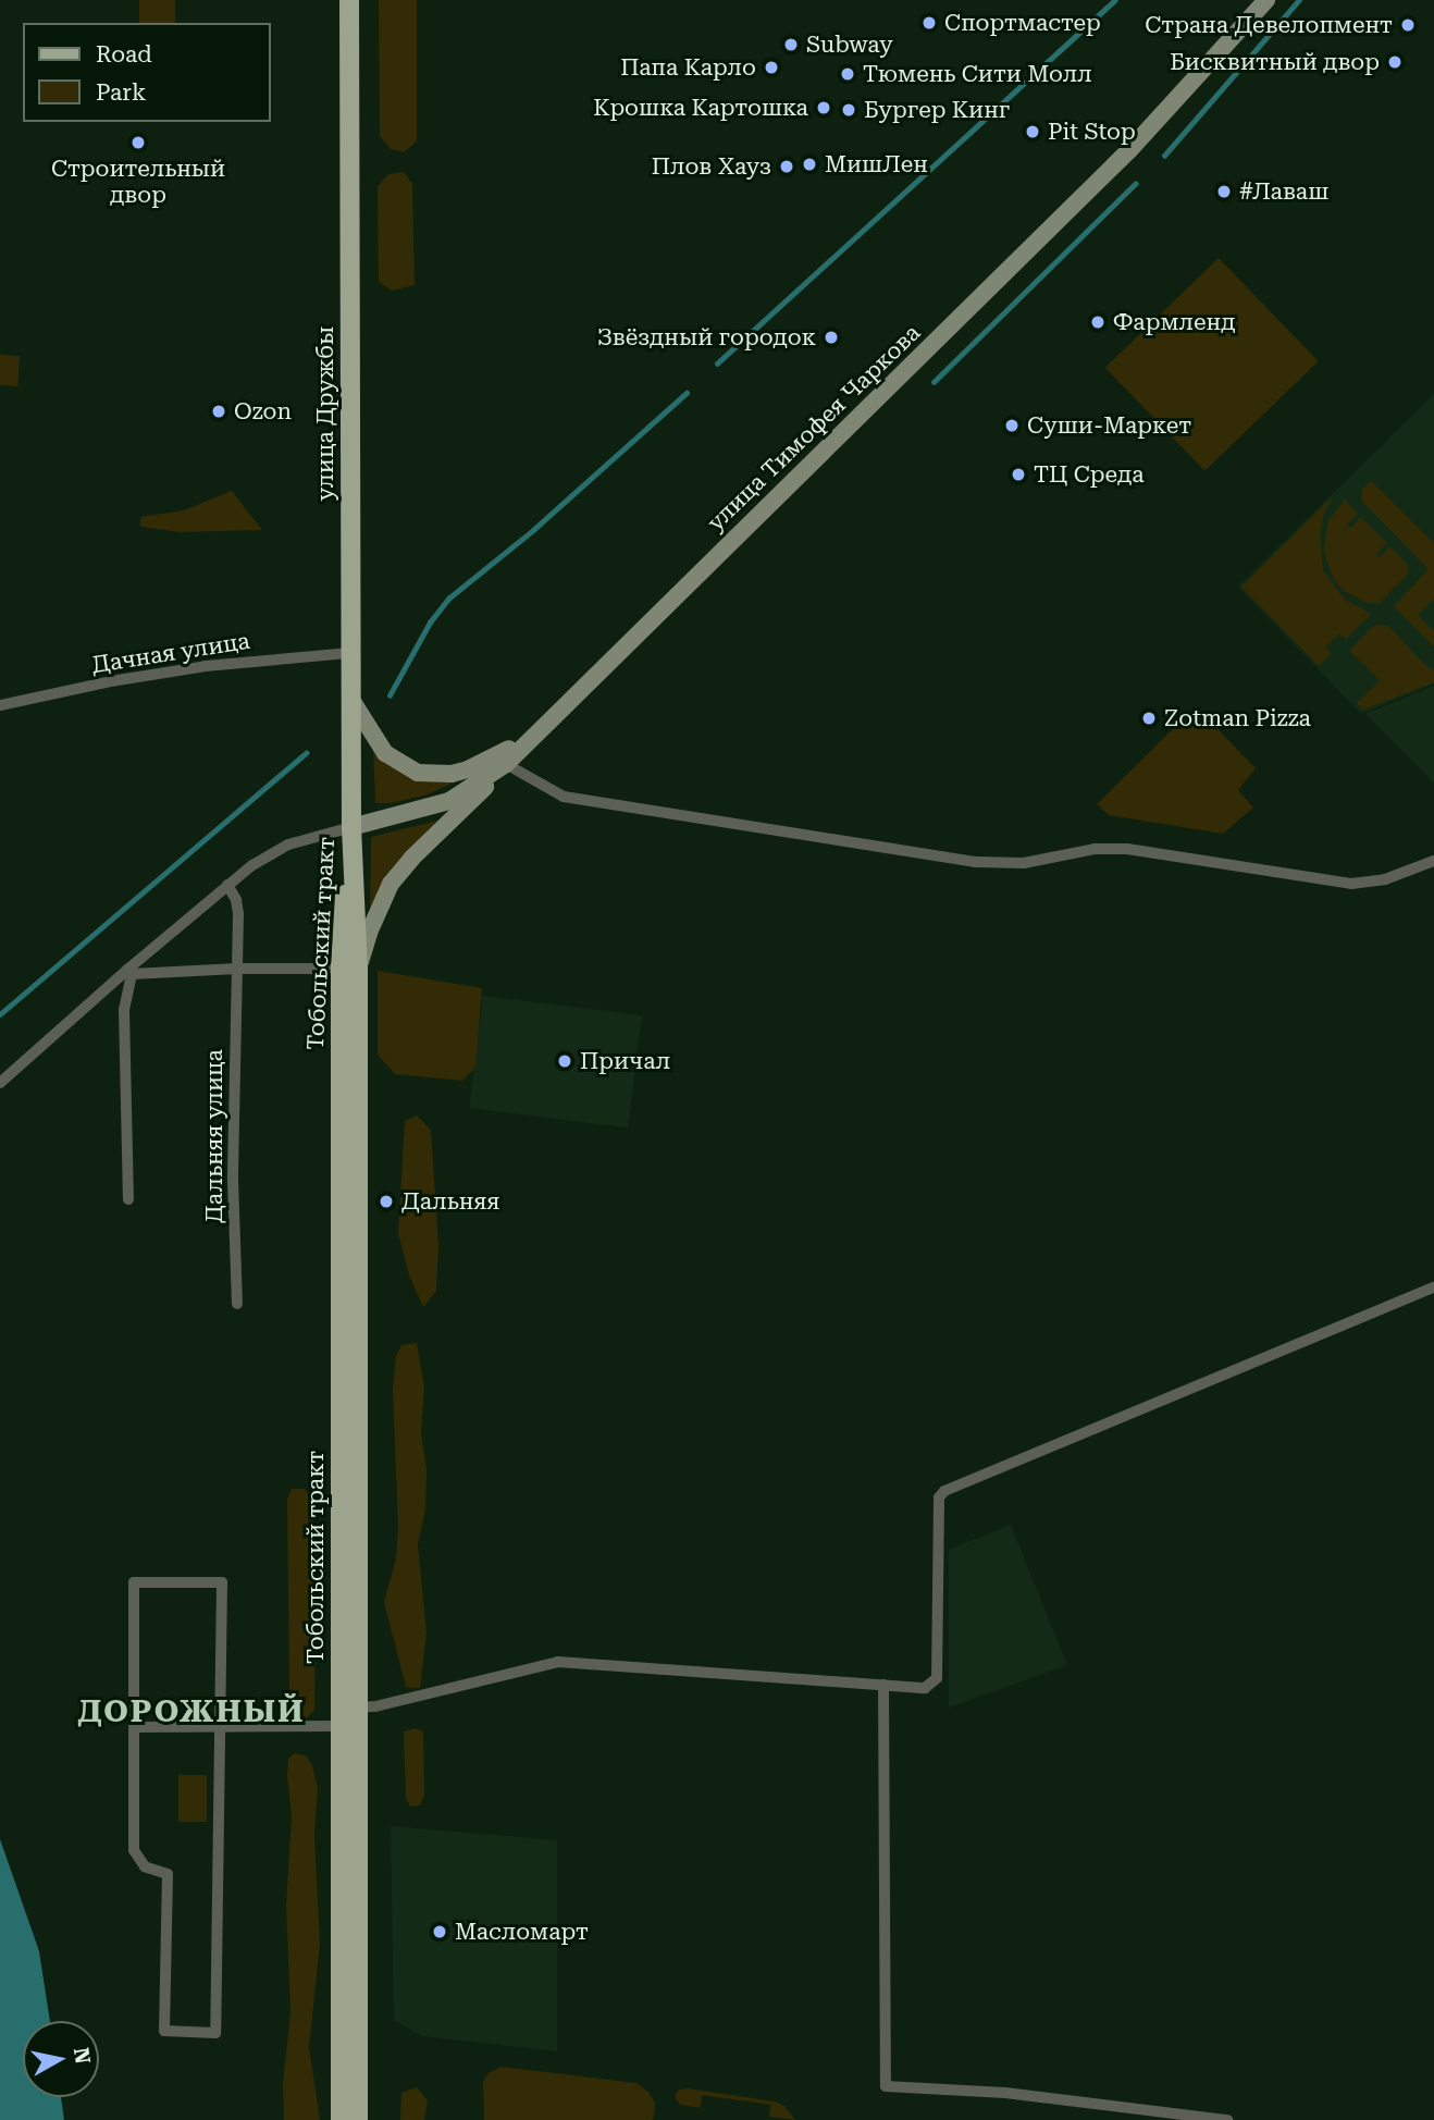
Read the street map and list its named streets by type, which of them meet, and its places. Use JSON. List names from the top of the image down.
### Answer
{
  "streets": {
    "main road": ["улица Дружбы", "улица Тимофея Чаркова", "Тобольский тракт"],
    "street": ["Дачная улица", "Дальняя улица"]
  },
  "crossings": [
    ["улица Дружбы", "улица Тимофея Чаркова"],
    ["улица Дружбы", "Дачная улица"],
    ["улица Дружбы", "Тобольский тракт"],
    ["улица Тимофея Чаркова", "Тобольский тракт"]
  ],
  "districts": ["ДОРОЖНЫЙ"],
  "places": [
    "Спортмастер",
    "Страна Девелопмент",
    "Subway",
    "Бисквитный двор",
    "Папа Карло",
    "Тюмень Сити Молл",
    "Крошка Картошка",
    "Бургер Кинг",
    "Pit Stop",
    "Строительный двор",
    "МишЛен",
    "Плов Хауз",
    "#Лаваш",
    "Фармленд",
    "Звёздный городок",
    "Ozon",
    "Суши-Маркет",
    "ТЦ Среда",
    "Zotman Pizza",
    "Причал",
    "Дальняя",
    "Масломарт"
  ],
  "legend": ["Road", "Park"],
  "north": "right"
}
